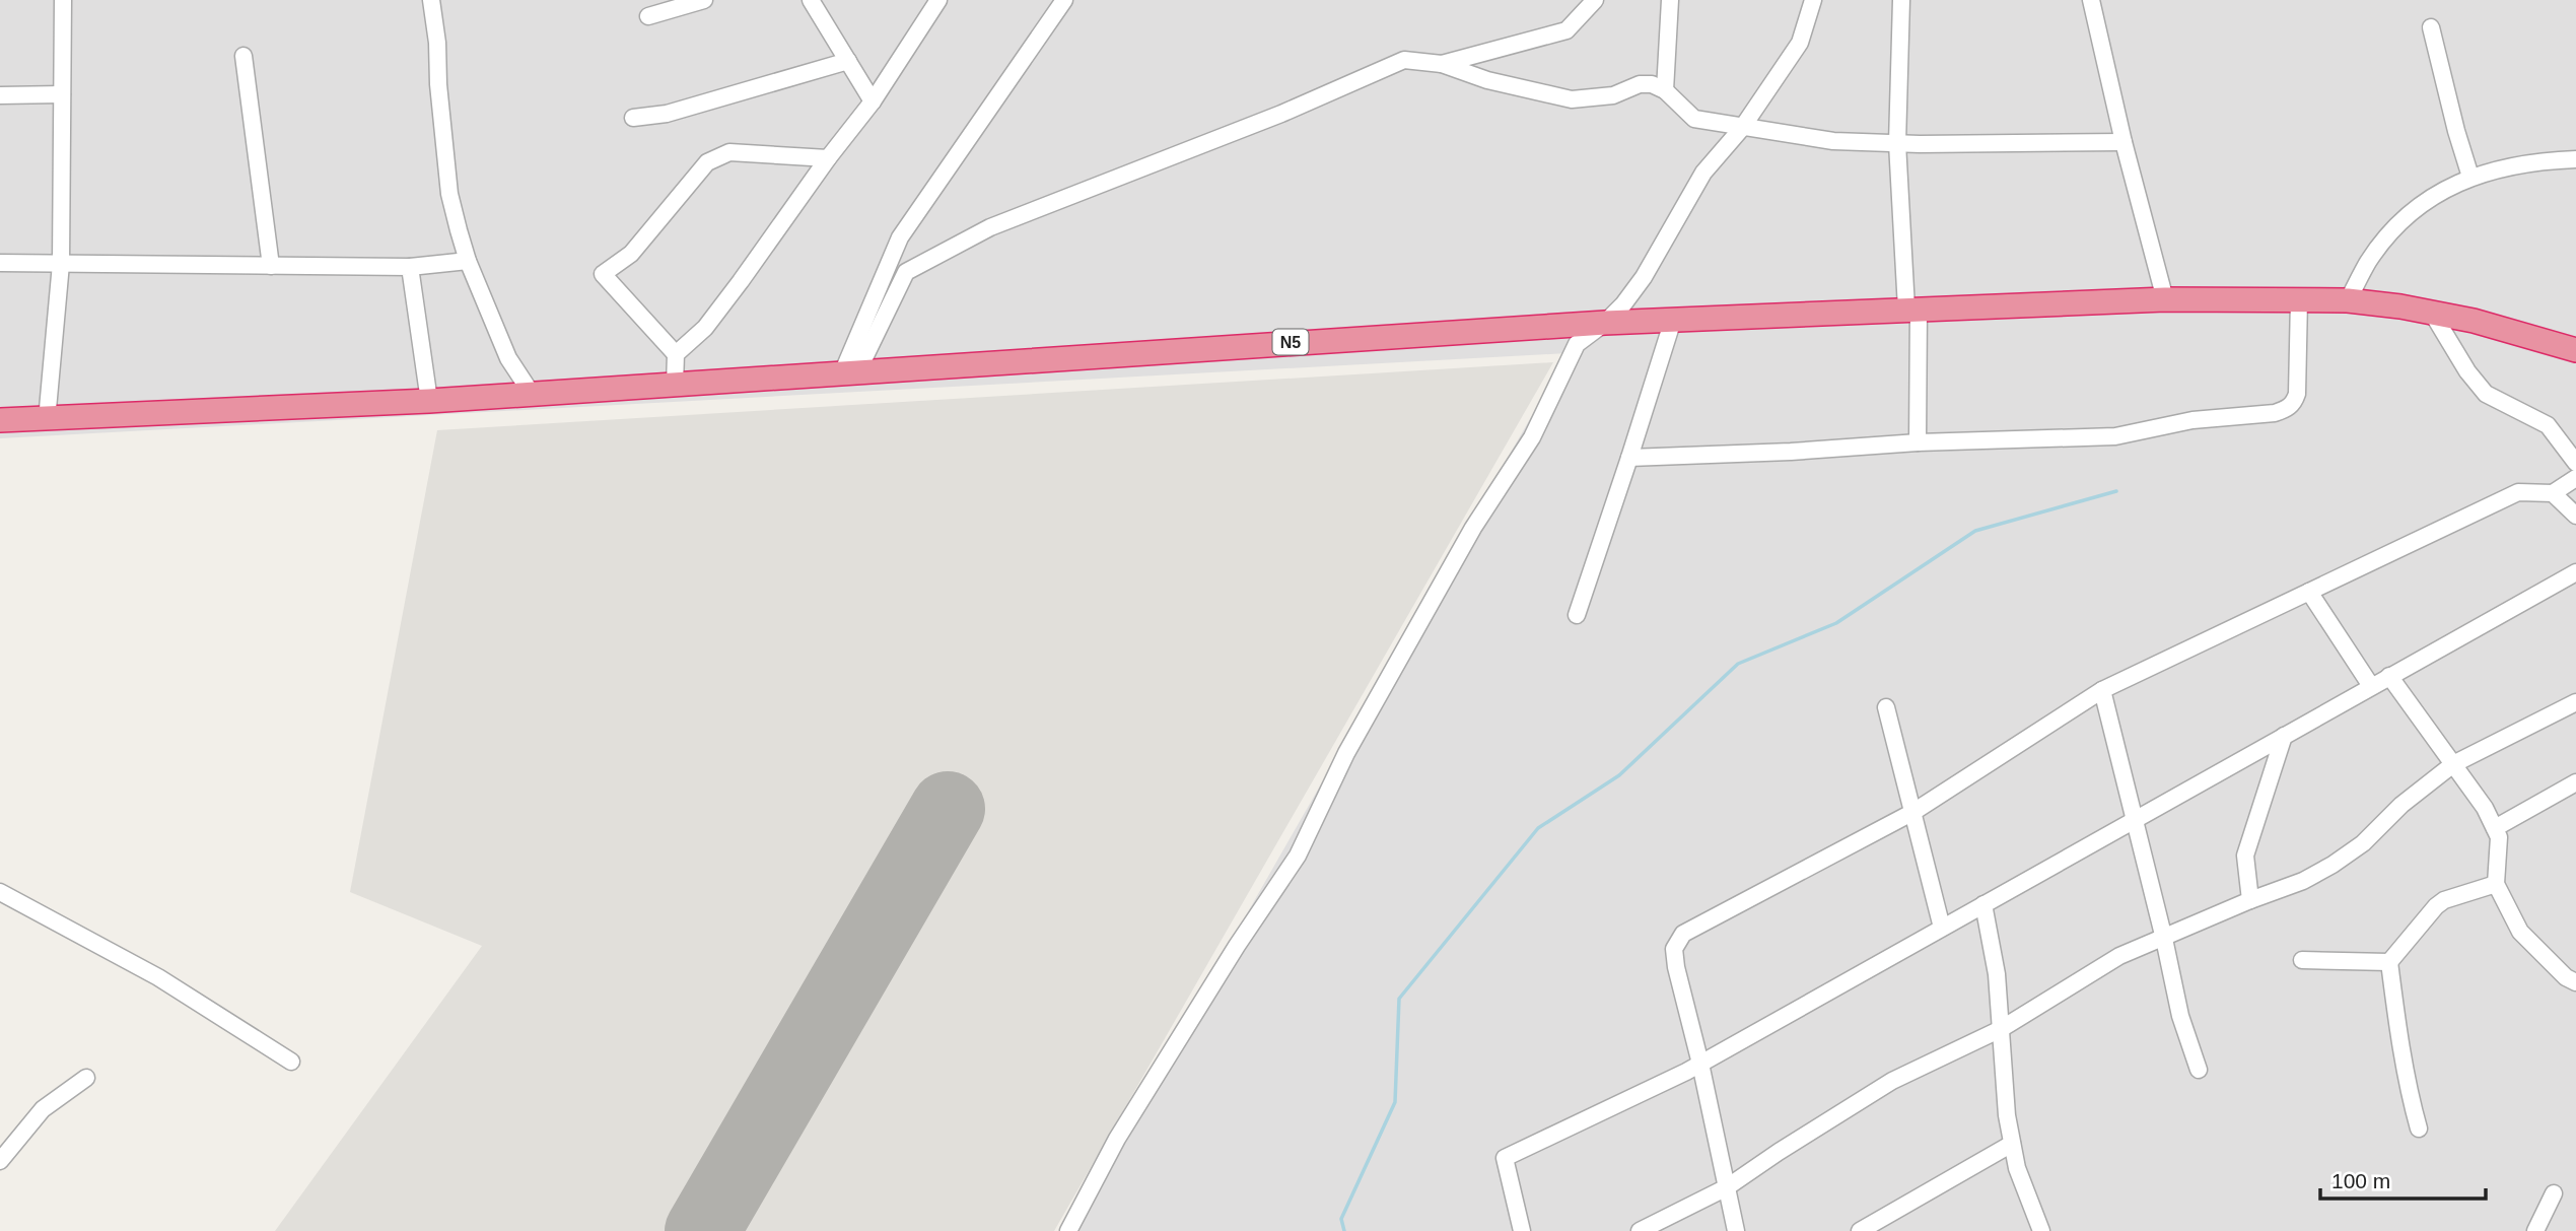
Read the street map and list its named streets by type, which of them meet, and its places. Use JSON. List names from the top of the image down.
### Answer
{
  "streets": {
    "highway": ["N5"]
  },
  "scale_bar": "100 m"
}
